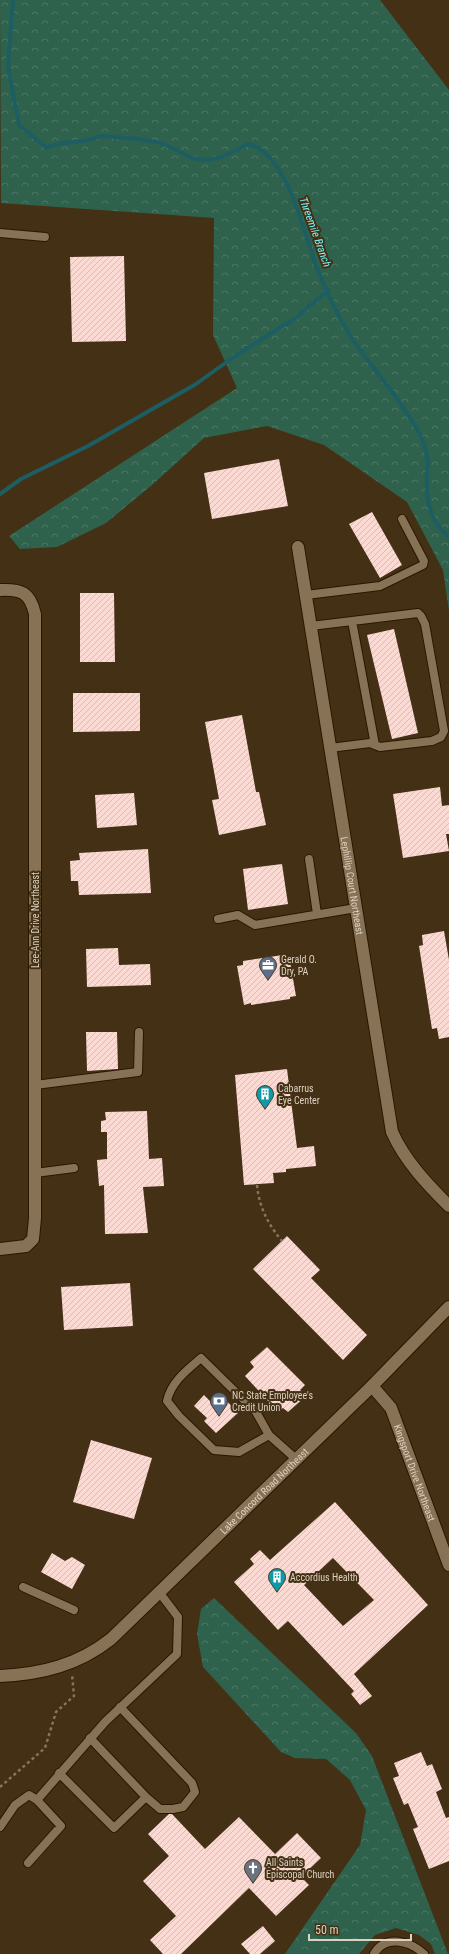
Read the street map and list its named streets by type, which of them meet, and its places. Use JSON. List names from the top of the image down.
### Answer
{
  "streets": {
    "street": [
      "Lephillip Court Northeast",
      "Lee-Ann Drive Northeast",
      "Kingsport Drive Northeast",
      "Lake Concord Road Northeast"
    ]
  },
  "crossings": [
    ["Kingsport Drive Northeast", "Lake Concord Road Northeast"]
  ],
  "water": ["Threemile Branch"],
  "places": {
    "office": ["Gerald O. Dry, PA"],
    "building": ["Cabarrus Eye Center", "Accordius Health"],
    "bank": ["NC State Employee's Credit Union"],
    "church": ["All Saints Episcopal Church"]
  },
  "scale_bar": "50 m"
}
